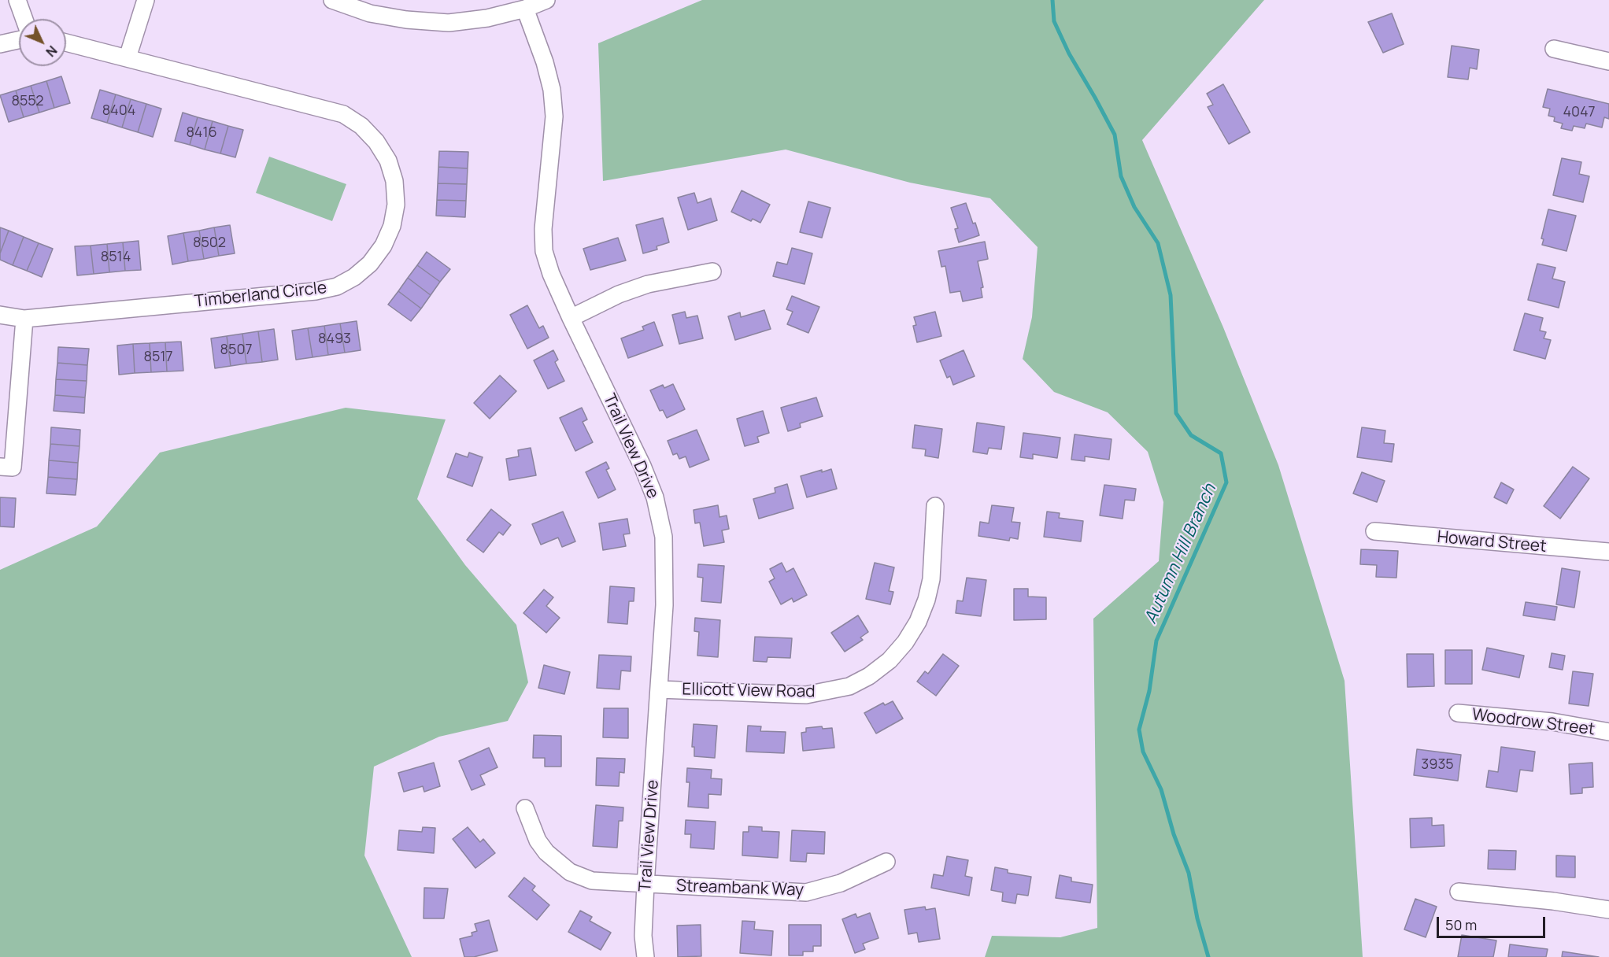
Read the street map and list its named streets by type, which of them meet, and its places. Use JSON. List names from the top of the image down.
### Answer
{
  "streets": {
    "street": [
      "Timberland Circle",
      "Trail View Drive",
      "Howard Street",
      "Ellicott View Road",
      "Woodrow Street",
      "Streambank Way"
    ]
  },
  "crossings": [
    ["Trail View Drive", "Ellicott View Road"],
    ["Trail View Drive", "Streambank Way"]
  ],
  "water": ["Autumn Hill Branch"],
  "house_numbers": [
    "8552",
    "8404",
    "4047",
    "8416",
    "8502",
    "8514",
    "8493",
    "8507",
    "8517",
    "3935"
  ],
  "scale_bar": "50 m",
  "north": "bottom right"
}
